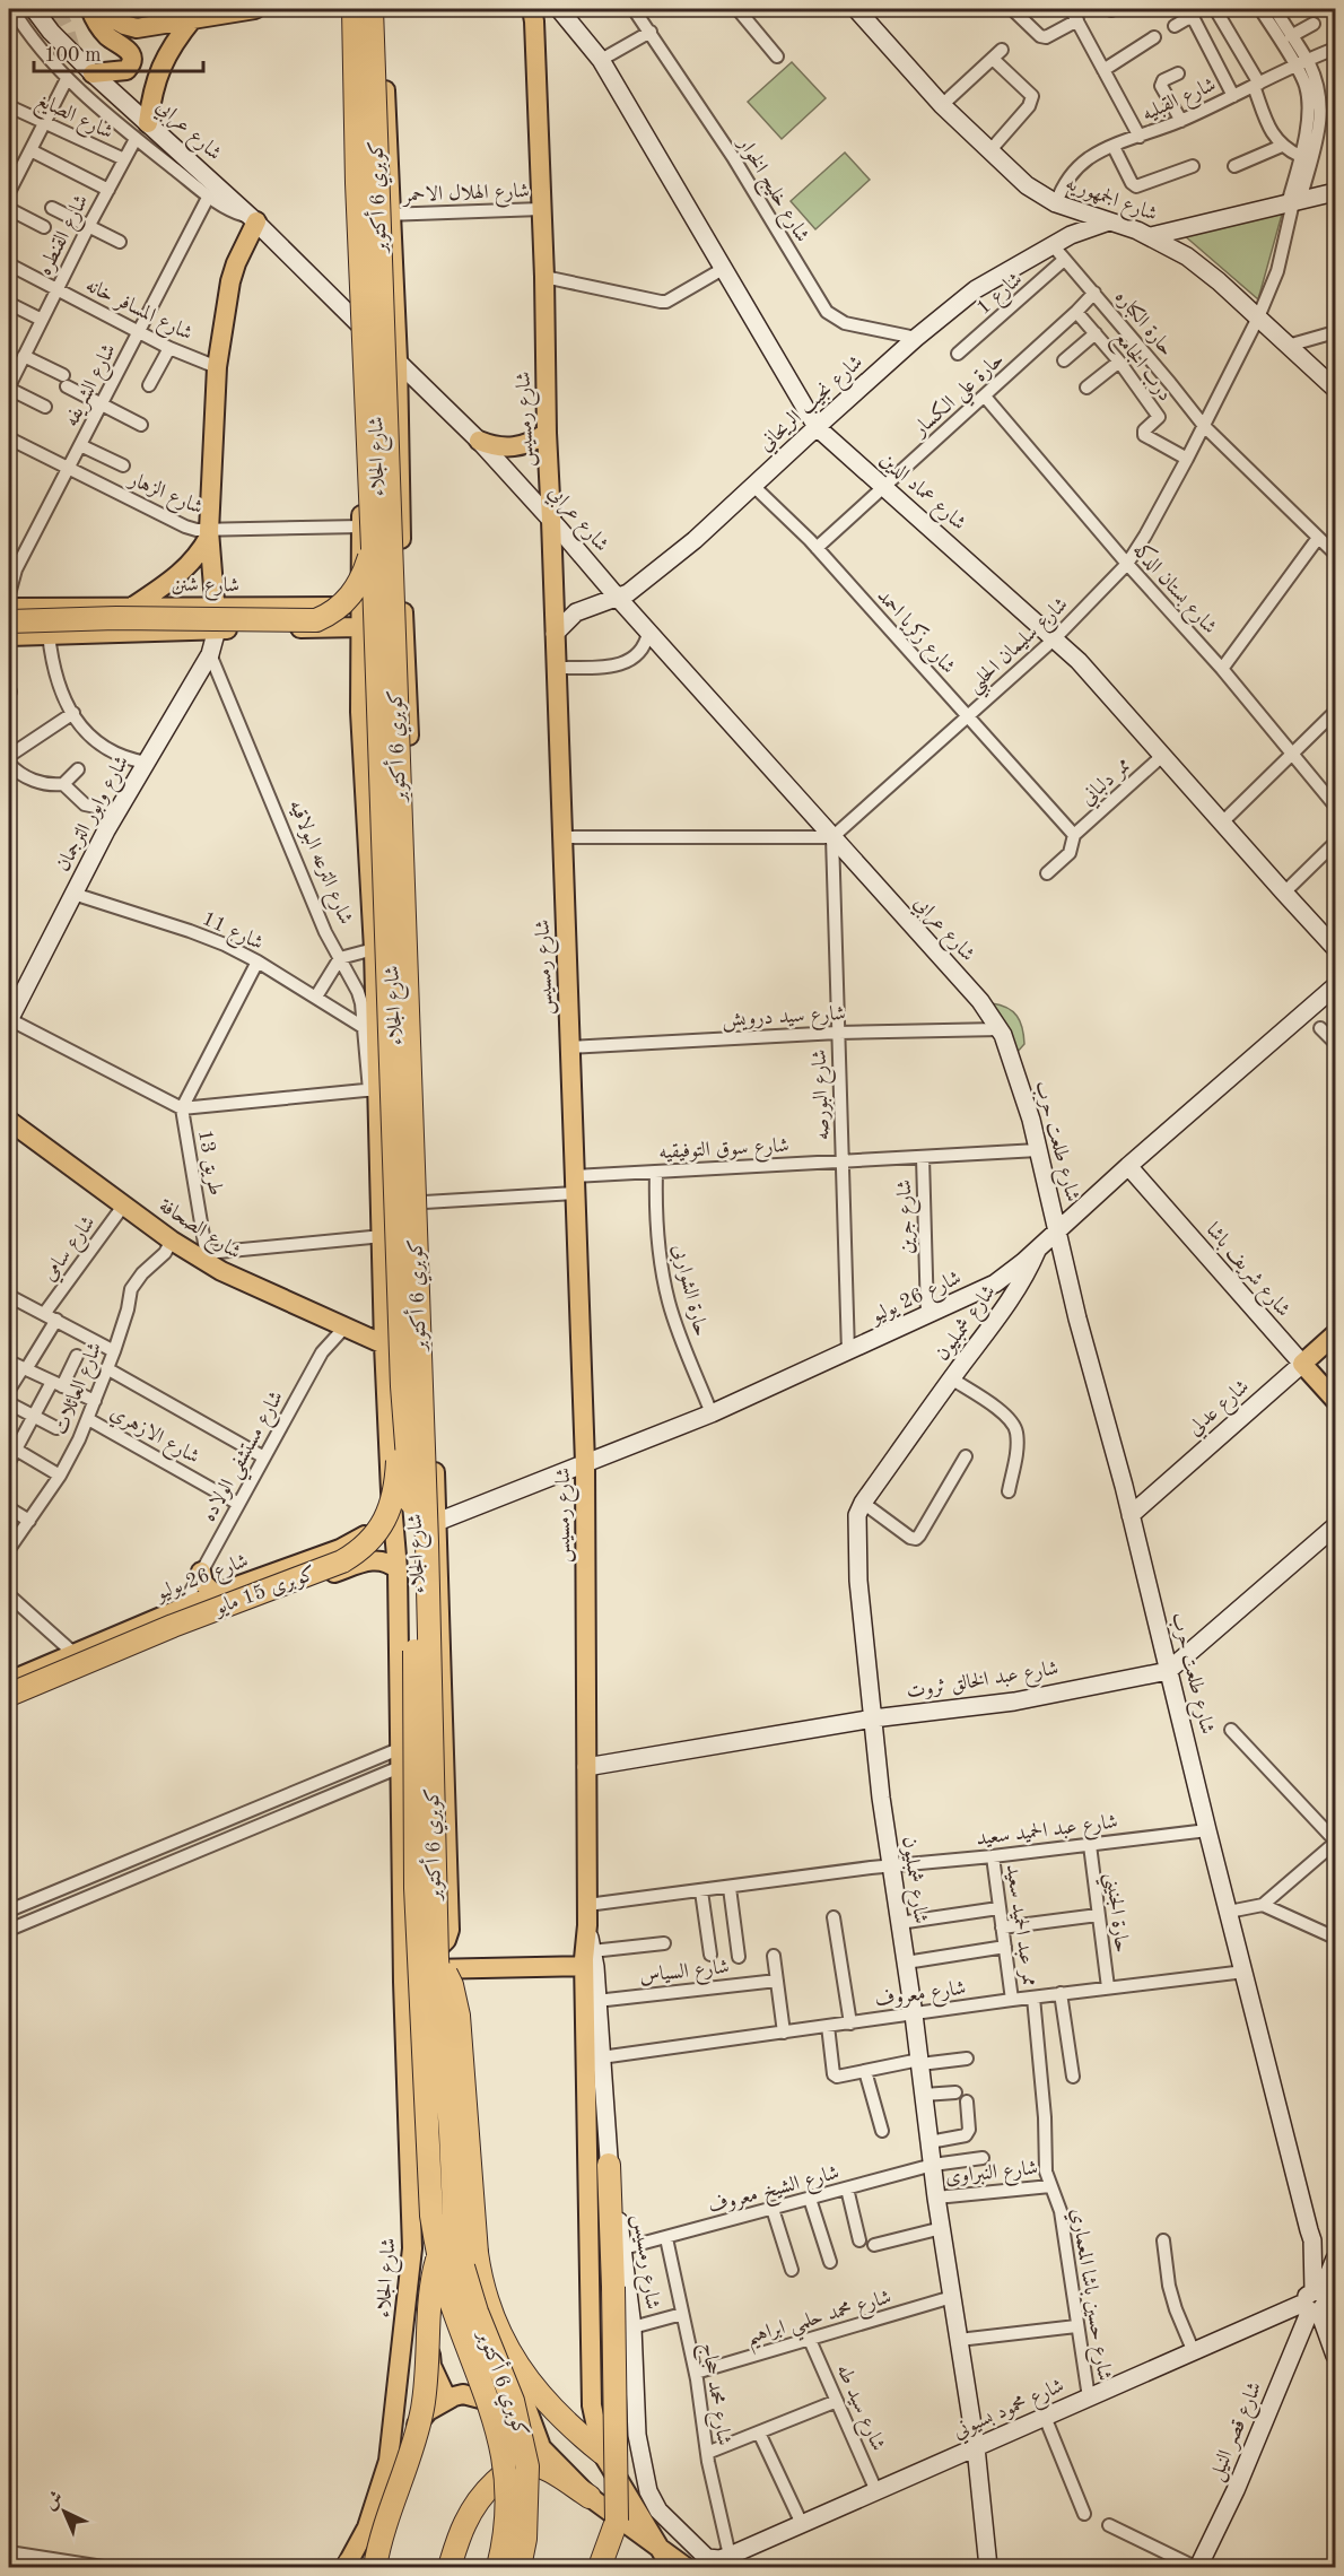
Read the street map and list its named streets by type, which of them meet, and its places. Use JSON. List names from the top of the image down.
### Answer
{
  "streets": {
    "highway": ["كوبري 6 أكتوبر", "كوبرى 15 مايو"],
    "main road": [
      "شارع رمسيس",
      "شارع الجلاء",
      "شارع شنن",
      "شارع الصحافة",
      "شارع شريف باشا",
      "شارع 26 يوليو",
      "شارع عدلي"
    ],
    "street": [
      "شارع القبليه",
      "شارع الصايغ",
      "شارع عرابي",
      "شارع خليج الخوار",
      "شارع الهلال الاحمر",
      "شارع الجمهوريه",
      "شارع القنطره",
      "شارع 1",
      "شارع المسافر خانه",
      "حارة الكباره",
      "درب الجامع",
      "شارع الشريفه",
      "حارة علي الكسار",
      "شارع نجيب الريحاني",
      "شارع عماد الدين",
      "شارع الزهار",
      "شارع بستان الدكه",
      "شارع زكريا احمد",
      "شارع سليمان الحلبي",
      "ممر دلباني",
      "شارع وابور الترجمان",
      "شارع الترعه البولاقيه",
      "شارع 11",
      "شارع سيد درويش",
      "شارع البورصه",
      "شارع طلعت حرب",
      "شارع سوق التوفيقيه",
      "طريق 13",
      "شارع جرين",
      "شارع سامي",
      "حارة الشواربى",
      "شارع شمبليون",
      "شارع العائلات",
      "شارع الازهري",
      "شارع مستشفي الولاده",
      "شارع عبد الخالق ثروت",
      "شارع عبد الحميد سعيد",
      "حارة الجنيني",
      "ممر عبد الحميد سعيد",
      "شارع السياس",
      "شارع معروف",
      "شارع النبراوى",
      "شارع الشيخ معروف",
      "شارع حسين باشا المعماري",
      "شارع محمد حلمي ابراهيم",
      "شارع محمد حجاج",
      "شارع سيد طه",
      "شارع محمود بسيوني",
      "شارع قصر النيل"
    ]
  },
  "crossings": [
    ["شارع القبليه", "شارع الجمهوريه"],
    ["شارع الصايغ", "شارع القنطره"],
    ["شارع عرابي", "شارع نجيب الريحاني"],
    ["شارع عرابي", "شارع رمسيس"],
    ["شارع عرابي", "شارع الجلاء"],
    ["شارع عرابي", "شارع سليمان الحلبي"],
    ["شارع عرابي", "شارع سيد درويش"],
    ["شارع عرابي", "شارع البورصه"],
    ["شارع عرابي", "شارع طلعت حرب"],
    ["شارع خليج الخوار", "شارع نجيب الريحاني"],
    ["شارع الهلال الاحمر", "شارع رمسيس"],
    ["شارع الهلال الاحمر", "شارع الجلاء"],
    ["كوبري 6 أكتوبر", "شارع الجلاء"],
    ["كوبري 6 أكتوبر", "كوبرى 15 مايو"],
    ["شارع الجمهوريه", "شارع نجيب الريحاني"],
    ["شارع الجمهوريه", "شارع سليمان الحلبي"],
    ["شارع القنطره", "شارع المسافر خانه"],
    ["شارع 1", "حارة الكباره"],
    ["شارع المسافر خانه", "شارع الشريفه"],
    ["حارة الكباره", "حارة علي الكسار"],
    ["حارة الكباره", "شارع نجيب الريحاني"],
    ["حارة الكباره", "شارع سليمان الحلبي"],
    ["درب الجامع", "حارة علي الكسار"],
    ["درب الجامع", "شارع سليمان الحلبي"],
    ["شارع الشريفه", "شارع الزهار"],
    ["حارة علي الكسار", "شارع عماد الدين"],
    ["حارة علي الكسار", "شارع بستان الدكه"],
    ["حارة علي الكسار", "شارع زكريا احمد"],
    ["شارع نجيب الريحاني", "شارع رمسيس"],
    ["شارع نجيب الريحاني", "شارع عماد الدين"],
    ["شارع نجيب الريحاني", "شارع زكريا احمد"],
    ["شارع رمسيس", "شارع سيد درويش"],
    ["شارع رمسيس", "شارع سوق التوفيقيه"],
    ["شارع رمسيس", "شارع 26 يوليو"],
    ["شارع رمسيس", "شارع عبد الخالق ثروت"],
    ["شارع رمسيس", "شارع عبد الحميد سعيد"],
    ["شارع رمسيس", "شارع السياس"],
    ["شارع رمسيس", "شارع معروف"],
    ["شارع رمسيس", "شارع الشيخ معروف"],
    ["شارع رمسيس", "شارع محمد حجاج"],
    ["شارع رمسيس", "شارع محمود بسيوني"],
    ["شارع الجلاء", "شارع الزهار"],
    ["شارع الجلاء", "شارع شنن"],
    ["شارع الجلاء", "شارع الترعه البولاقيه"],
    ["شارع الجلاء", "شارع سوق التوفيقيه"],
    ["شارع الجلاء", "شارع الصحافة"],
    ["شارع الجلاء", "شارع 26 يوليو"],
    ["شارع عماد الدين", "شارع سليمان الحلبي"],
    ["شارع عماد الدين", "ممر دلباني"],
    ["شارع بستان الدكه", "شارع سليمان الحلبي"],
    ["شارع زكريا احمد", "شارع سليمان الحلبي"],
    ["شارع زكريا احمد", "ممر دلباني"],
    ["شارع سليمان الحلبي", "شارع البورصه"],
    ["شارع وابور الترجمان", "شارع الترعه البولاقيه"],
    ["شارع وابور الترجمان", "شارع 11"],
    ["شارع الترعه البولاقيه", "شارع 11"],
    ["شارع سيد درويش", "شارع البورصه"],
    ["شارع البورصه", "شارع سوق التوفيقيه"],
    ["شارع البورصه", "شارع 26 يوليو"],
    ["شارع طلعت حرب", "شارع سوق التوفيقيه"],
    ["شارع طلعت حرب", "شارع 26 يوليو"],
    ["شارع طلعت حرب", "شارع عدلي"],
    ["شارع طلعت حرب", "شارع عبد الخالق ثروت"],
    ["شارع طلعت حرب", "شارع عبد الحميد سعيد"],
    ["شارع طلعت حرب", "شارع معروف"],
    ["شارع طلعت حرب", "شارع محمود بسيوني"],
    ["شارع طلعت حرب", "شارع قصر النيل"],
    ["شارع سوق التوفيقيه", "شارع جرين"],
    ["شارع سوق التوفيقيه", "حارة الشواربى"],
    ["طريق 13", "شارع الصحافة"],
    ["شارع جرين", "شارع 26 يوليو"],
    ["شارع الصحافة", "شارع سامي"],
    ["شارع الصحافة", "شارع العائلات"],
    ["شارع الصحافة", "شارع مستشفي الولاده"],
    ["شارع شريف باشا", "شارع 26 يوليو"],
    ["شارع شريف باشا", "شارع عدلي"],
    ["حارة الشواربى", "شارع 26 يوليو"],
    ["شارع 26 يوليو", "شارع شمبليون"],
    ["شارع 26 يوليو", "شارع مستشفي الولاده"],
    ["شارع 26 يوليو", "كوبرى 15 مايو"],
    ["شارع شمبليون", "شارع عبد الخالق ثروت"],
    ["شارع شمبليون", "شارع عبد الحميد سعيد"],
    ["شارع شمبليون", "شارع معروف"],
    ["شارع شمبليون", "شارع النبراوى"],
    ["شارع شمبليون", "شارع الشيخ معروف"],
    ["شارع شمبليون", "شارع محمد حلمي ابراهيم"],
    ["شارع شمبليون", "شارع محمود بسيوني"],
    ["شارع العائلات", "شارع الازهري"],
    ["شارع الازهري", "شارع مستشفي الولاده"],
    ["شارع عبد الحميد سعيد", "حارة الجنيني"],
    ["شارع عبد الحميد سعيد", "ممر عبد الحميد سعيد"],
    ["حارة الجنيني", "شارع معروف"],
    ["ممر عبد الحميد سعيد", "شارع معروف"],
    ["شارع معروف", "شارع حسين باشا المعماري"],
    ["شارع النبراوى", "شارع حسين باشا المعماري"],
    ["شارع الشيخ معروف", "شارع محمد حجاج"],
    ["شارع حسين باشا المعماري", "شارع محمود بسيوني"],
    ["شارع محمد حلمي ابراهيم", "شارع محمد حجاج"],
    ["شارع محمد حلمي ابراهيم", "شارع سيد طه"],
    ["شارع محمد حجاج", "شارع محمود بسيوني"],
    ["شارع سيد طه", "شارع محمود بسيوني"],
    ["شارع محمود بسيوني", "شارع قصر النيل"]
  ],
  "scale_bar": "100 m",
  "north": "top left"
}
